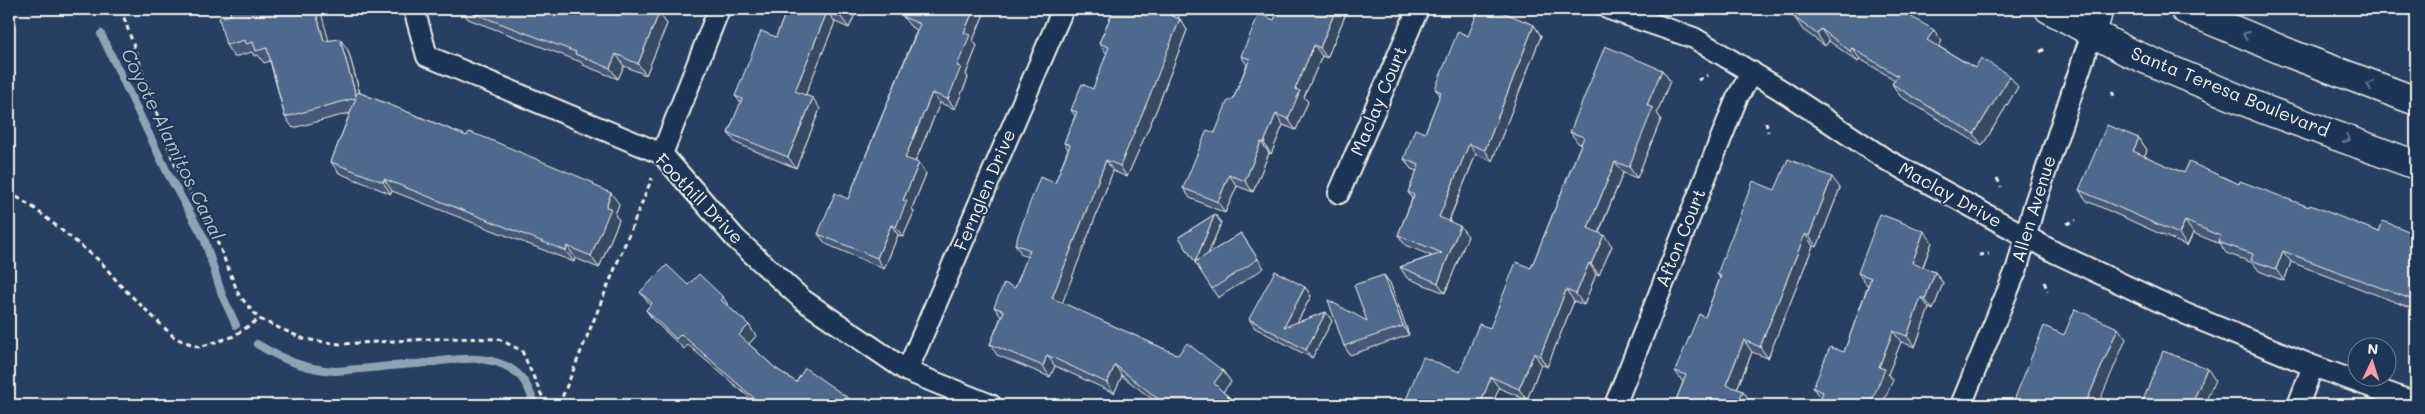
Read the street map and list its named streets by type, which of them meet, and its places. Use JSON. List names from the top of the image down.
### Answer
{
  "streets": {
    "main road": ["Santa Teresa Boulevard"],
    "street": [
      "Maclay Court",
      "Fernglen Drive",
      "Maclay Drive",
      "Foothill Drive",
      "Allen Avenue",
      "Afton Court"
    ]
  },
  "crossings": [
    ["Santa Teresa Boulevard", "Allen Avenue"],
    ["Fernglen Drive", "Foothill Drive"],
    ["Maclay Drive", "Allen Avenue"],
    ["Maclay Drive", "Afton Court"]
  ],
  "water": ["Coyote Alamitos Canal"],
  "north": "top"
}
